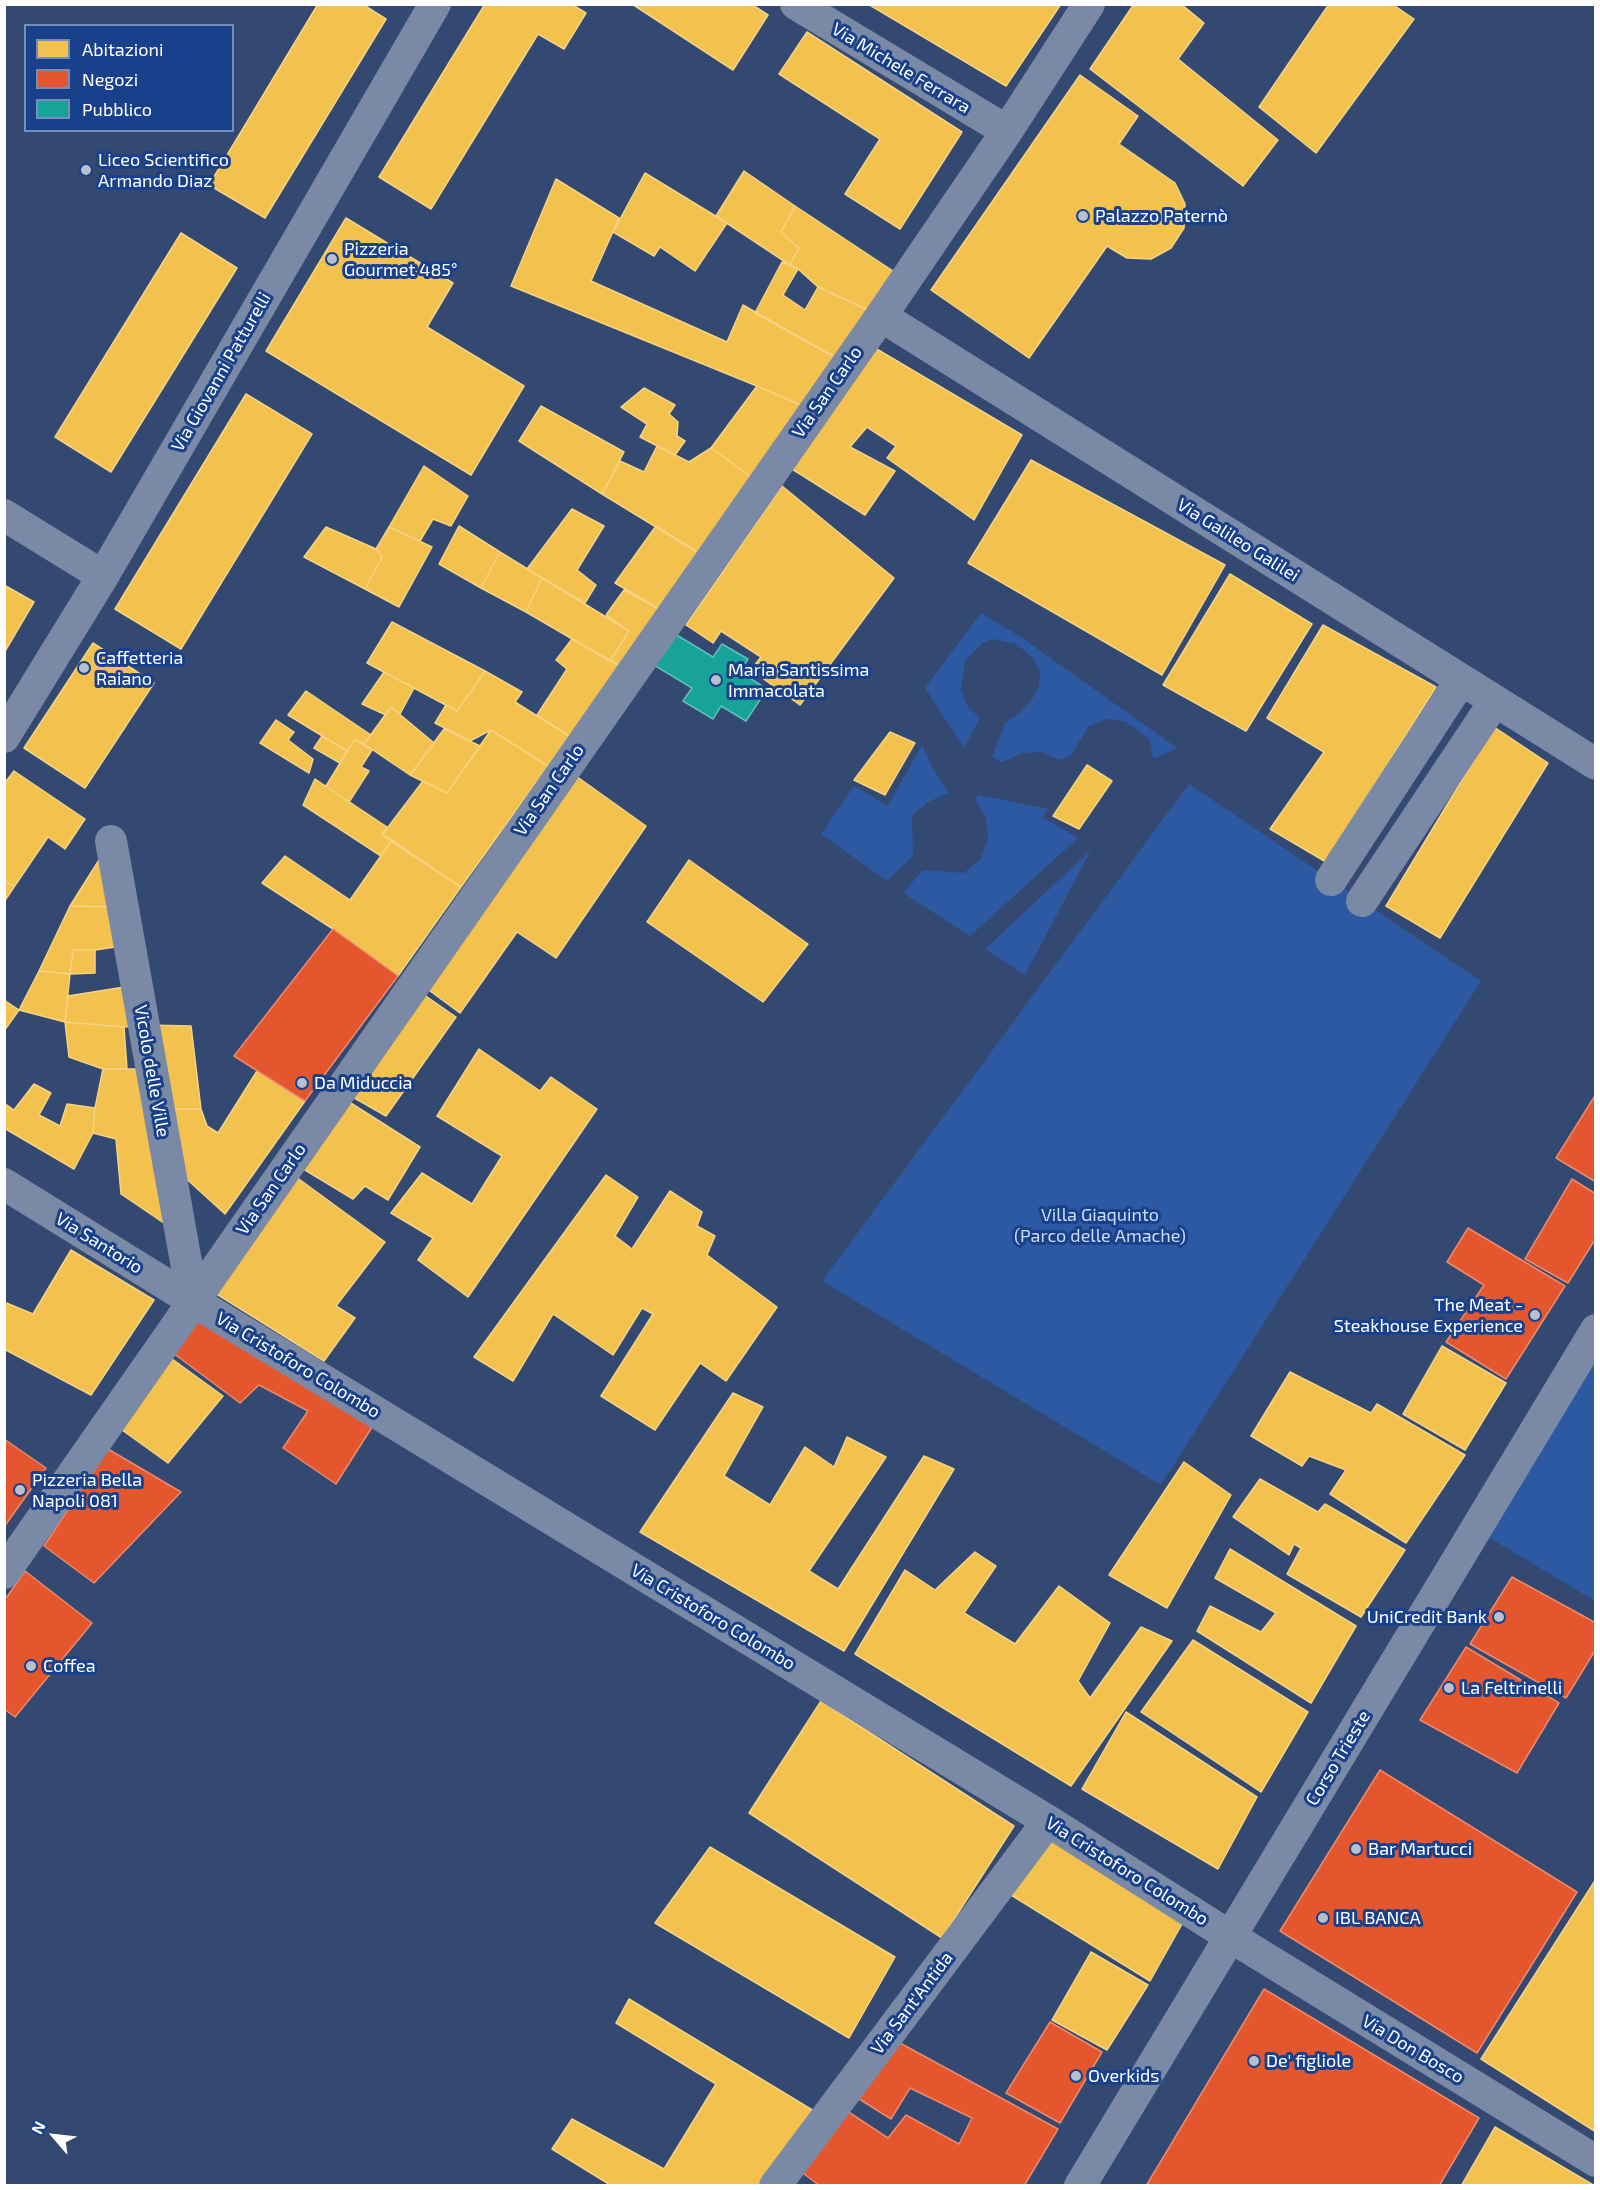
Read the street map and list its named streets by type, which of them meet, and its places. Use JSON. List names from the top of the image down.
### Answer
{
  "streets": {
    "street": [
      "Via Michele Ferrara",
      "Via Giovanni Patturelli",
      "Via San Carlo",
      "Via Galileo Galilei",
      "Vicolo delle Ville",
      "Via Santorio",
      "Via Cristoforo Colombo",
      "Corso Trieste",
      "Via Sant'Antida",
      "Via Don Bosco"
    ]
  },
  "crossings": [
    ["Via Michele Ferrara", "Via San Carlo"],
    ["Via San Carlo", "Via Galileo Galilei"],
    ["Via San Carlo", "Vicolo delle Ville"],
    ["Via San Carlo", "Via Santorio"],
    ["Via San Carlo", "Via Cristoforo Colombo"],
    ["Vicolo delle Ville", "Via Santorio"],
    ["Vicolo delle Ville", "Via Cristoforo Colombo"],
    ["Via Santorio", "Via Cristoforo Colombo"],
    ["Via Cristoforo Colombo", "Corso Trieste"],
    ["Via Cristoforo Colombo", "Via Sant'Antida"],
    ["Via Cristoforo Colombo", "Via Don Bosco"],
    ["Corso Trieste", "Via Don Bosco"]
  ],
  "parks": ["Villa Giaquinto (Parco delle Amache)"],
  "places": [
    "Liceo Scientifico Armando Diaz",
    "Palazzo Paternò",
    "Pizzeria Gourmet 485°",
    "Caffetteria Raiano",
    "Maria Santissima Immacolata",
    "Da Miduccia",
    "The Meat - Steakhouse Experience",
    "Pizzeria Bella Napoli 081",
    "UniCredit Bank",
    "Coffea",
    "La Feltrinelli",
    "Bar Martucci",
    "IBL BANCA",
    "De' figliole",
    "Overkids"
  ],
  "legend": ["Abitazioni", "Negozi", "Pubblico"],
  "north": "top left"
}
